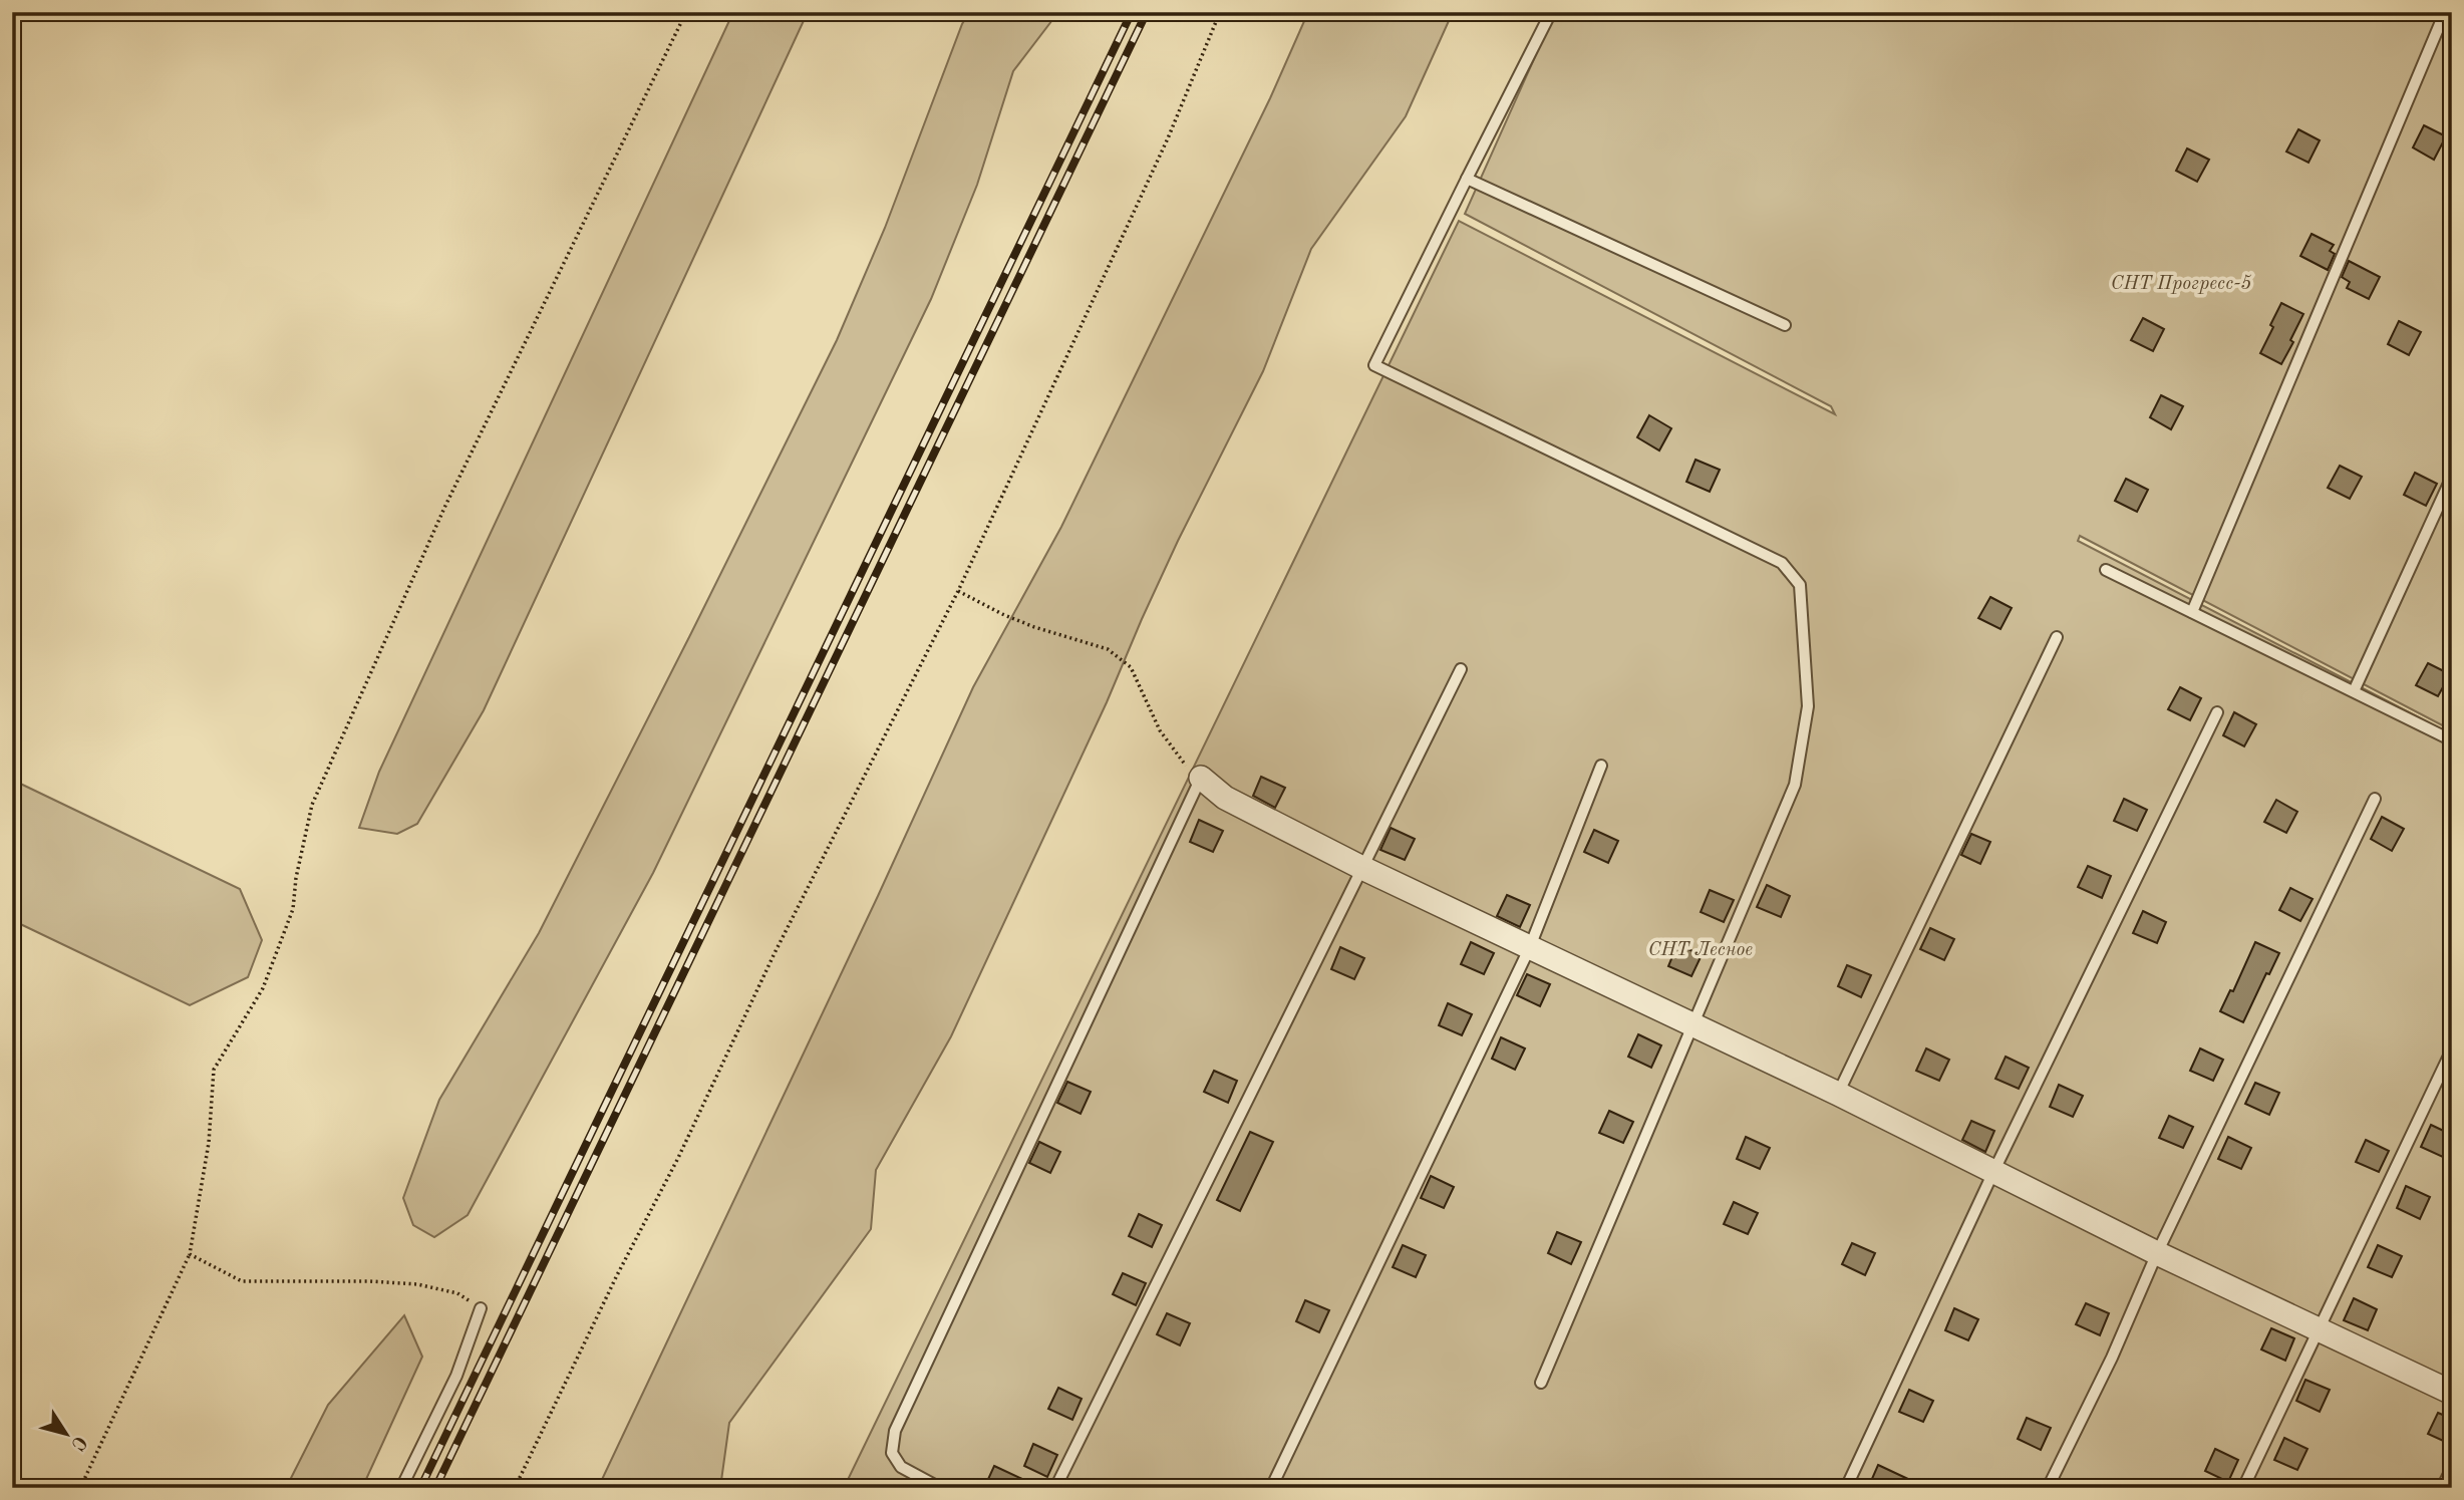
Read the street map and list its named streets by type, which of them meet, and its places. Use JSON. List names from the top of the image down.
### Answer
{
  "parks": ["СНТ Прогресс-5", "СНТ Лесное"],
  "north": "bottom right"
}
